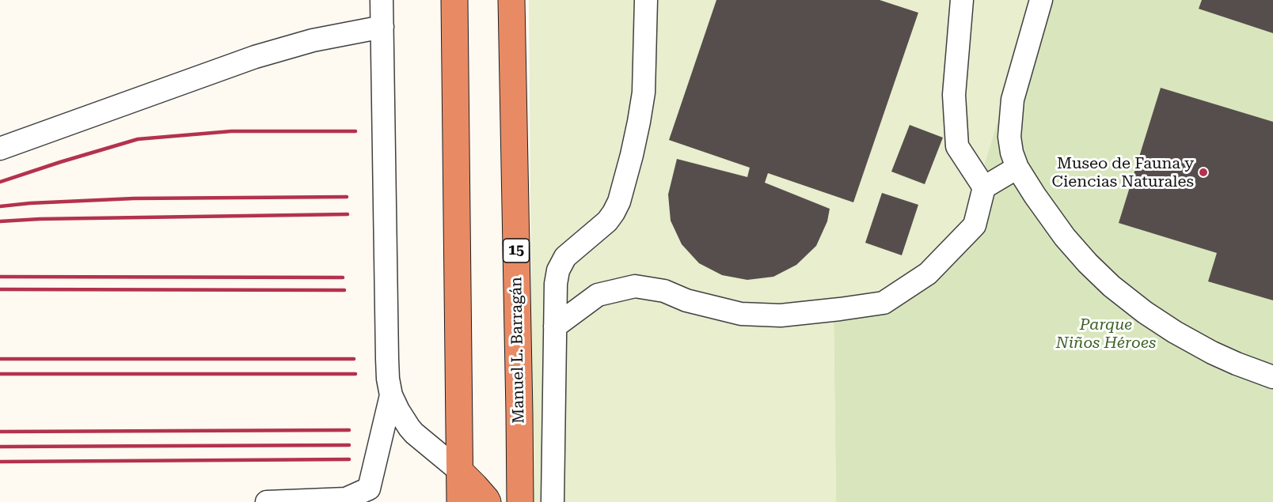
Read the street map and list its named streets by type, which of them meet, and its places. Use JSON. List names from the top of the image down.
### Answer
{
  "streets": {
    "highway": ["15", "Manuel L. Barragán"]
  },
  "parks": ["Parque Niños Héroes"],
  "places": ["Museo de Fauna y Ciencias Naturales"]
}
